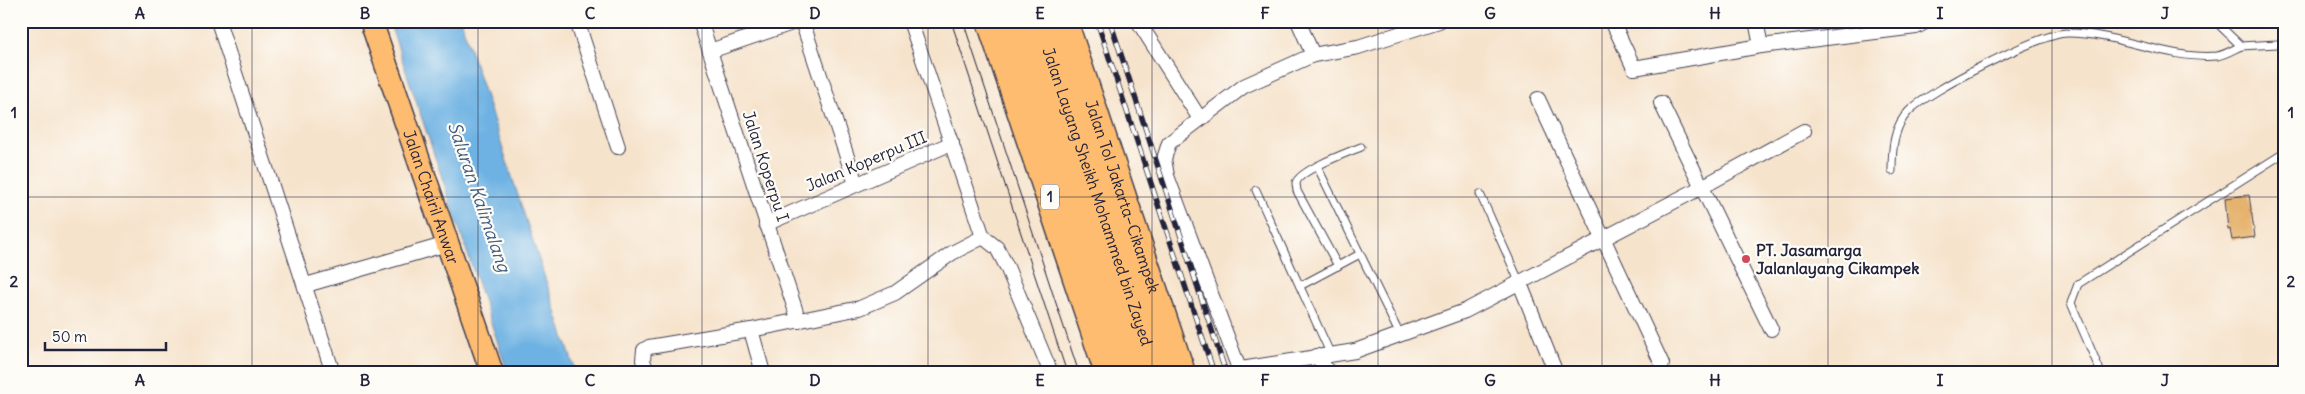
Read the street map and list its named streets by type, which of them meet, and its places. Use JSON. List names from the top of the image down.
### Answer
{
  "streets": {
    "highway": ["1", "Jalan Layang Sheikh Mohammed bin Zayed", "Jalan Tol Jakarta–Cikampek"],
    "main road": ["Jalan Chairil Anwar"],
    "street": ["Jalan Koperpu III", "Jalan Koperpu I"]
  },
  "crossings": [
    ["Jalan Koperpu III", "Jalan Koperpu I"]
  ],
  "water": ["Saluran Kalimalang"],
  "places": ["PT. Jasamarga Jalanlayang Cikampek"],
  "scale_bar": "50 m",
  "grid": {
    "columns": [
      "A",
      "B",
      "C",
      "D",
      "E",
      "F",
      "G",
      "H",
      "I",
      "J"
    ],
    "rows": ["1", "2"]
  }
}
